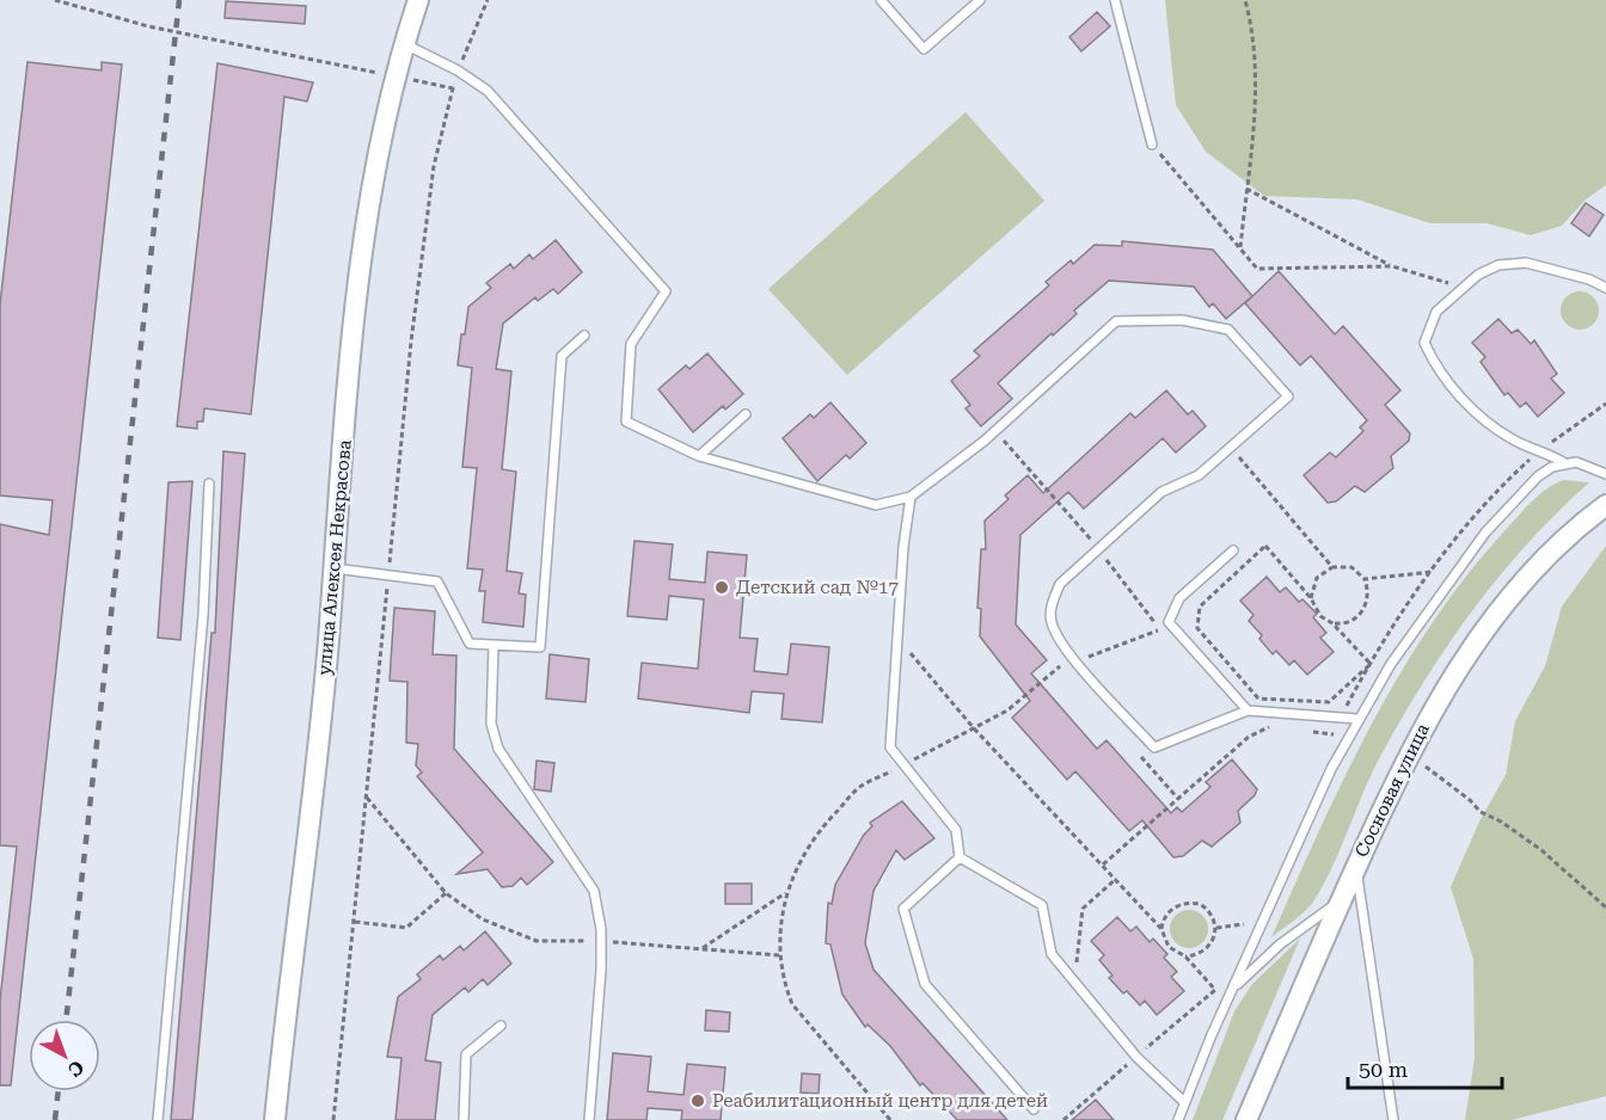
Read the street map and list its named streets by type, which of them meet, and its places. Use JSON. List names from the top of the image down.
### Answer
{
  "streets": {
    "street": ["улица Алексея Некрасова", "Сосновая улица"]
  },
  "places": ["Детский сад №17", "Реабилитационный центр для детей"],
  "scale_bar": "50 m",
  "north": "bottom right"
}
